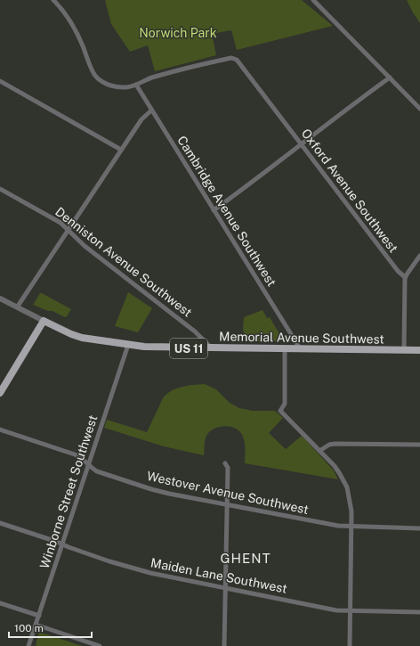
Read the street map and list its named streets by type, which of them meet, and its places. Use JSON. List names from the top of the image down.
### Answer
{
  "streets": {
    "main road": ["Memorial Avenue Southwest", "US 11"],
    "street": [
      "Oxford Avenue Southwest",
      "Cambridge Avenue Southwest",
      "Denniston Avenue Southwest",
      "Winborne Street Southwest",
      "Westover Avenue Southwest",
      "Maiden Lane Southwest"
    ]
  },
  "crossings": [
    ["Oxford Avenue Southwest", "Cambridge Avenue Southwest"],
    ["Cambridge Avenue Southwest", "Memorial Avenue Southwest"],
    ["Denniston Avenue Southwest", "Memorial Avenue Southwest"],
    ["Memorial Avenue Southwest", "Winborne Street Southwest"],
    ["Winborne Street Southwest", "Westover Avenue Southwest"],
    ["Winborne Street Southwest", "Maiden Lane Southwest"]
  ],
  "districts": ["GHENT"],
  "parks": ["Norwich Park"],
  "scale_bar": "100 m"
}
